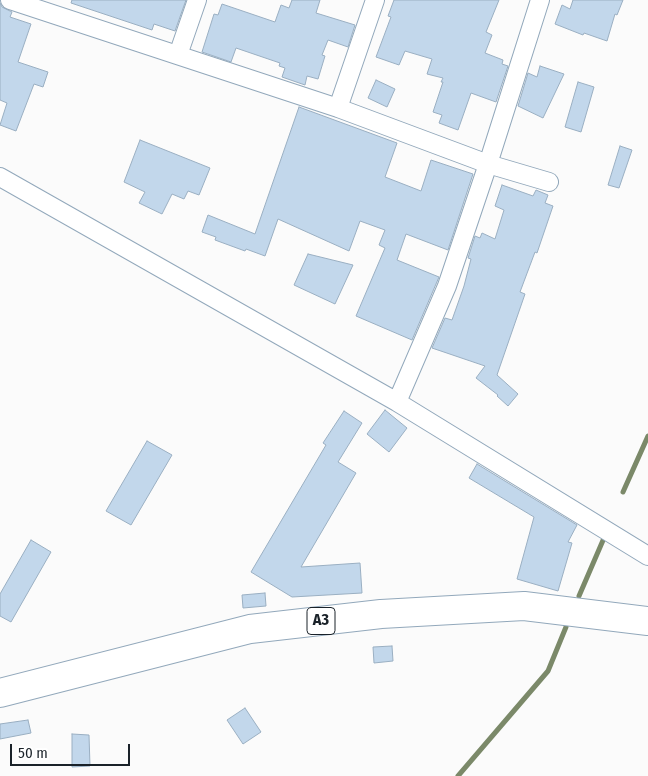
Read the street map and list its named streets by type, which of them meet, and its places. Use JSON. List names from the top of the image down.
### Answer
{
  "streets": {
    "highway": ["A3"]
  },
  "scale_bar": "50 m"
}
